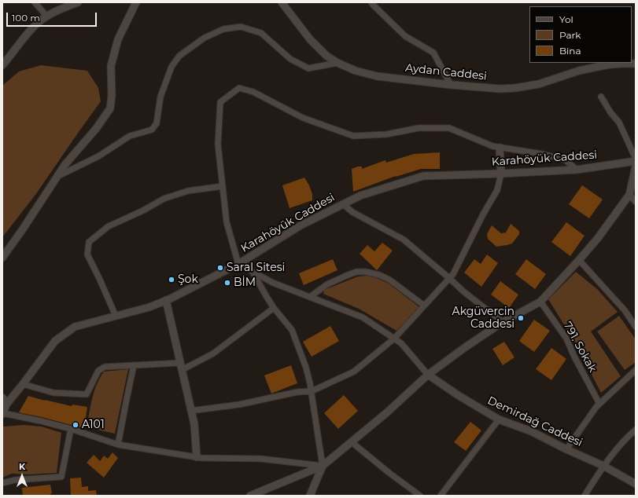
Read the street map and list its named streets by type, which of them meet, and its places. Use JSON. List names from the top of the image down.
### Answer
{
  "streets": {
    "street": [
      "Aydan Caddesi",
      "Karahöyük Caddesi",
      "791. Sokak",
      "Demirdağ Caddesi"
    ]
  },
  "places": [
    "Saral Sitesi",
    "Şok",
    "BİM",
    "Akgüvercin Caddesi",
    "A101"
  ],
  "legend": ["Yol", "Park", "Bina"],
  "scale_bar": "100 m",
  "north": "top"
}
